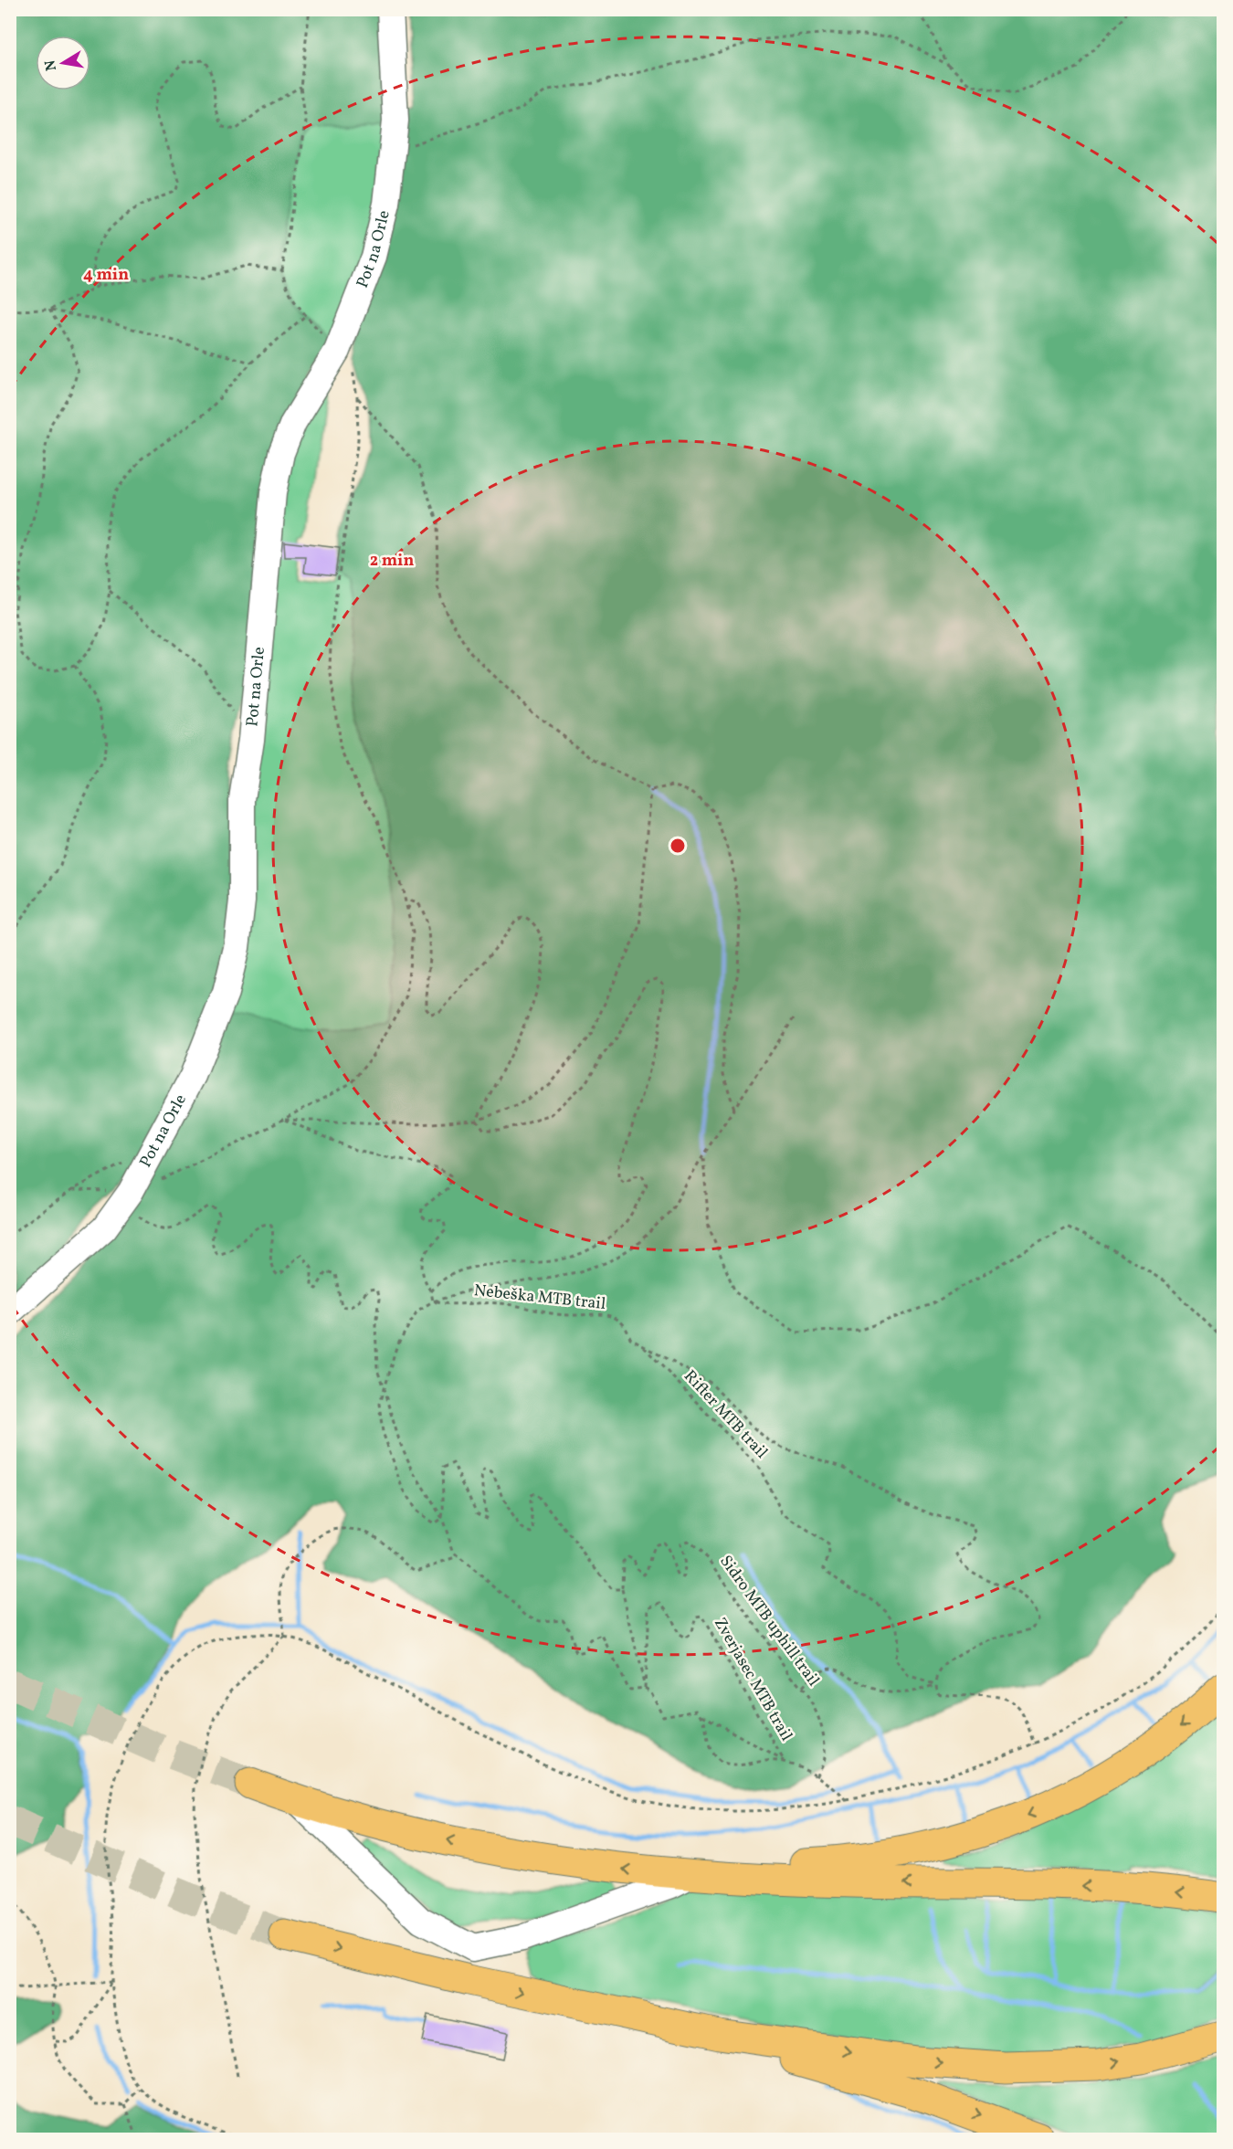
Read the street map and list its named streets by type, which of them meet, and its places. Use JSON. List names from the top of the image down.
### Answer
{
  "streets": {
    "street": ["Pot na Orle"],
    "path": [
      "Nebeška MTB trail",
      "Rifter MTB trail",
      "Sidro MTB uphill trail",
      "Zverjasec MTB trail"
    ]
  },
  "crossings": [
    ["Nebeška MTB trail", "Rifter MTB trail"],
    ["Sidro MTB uphill trail", "Zverjasec MTB trail"]
  ],
  "north": "left",
  "rings": ["4 min", "2 min"]
}
